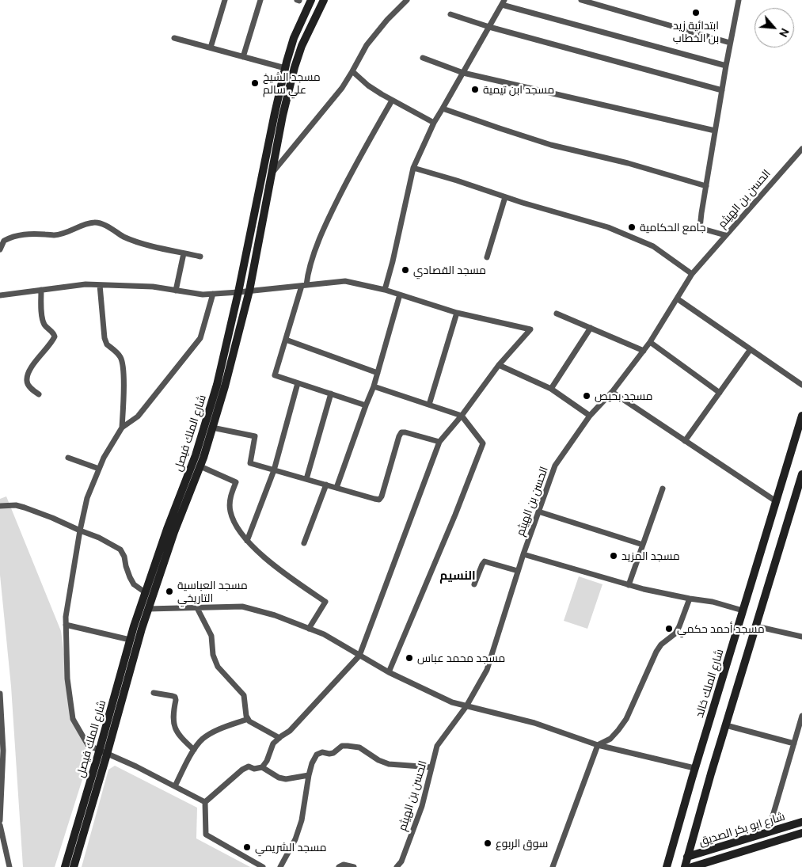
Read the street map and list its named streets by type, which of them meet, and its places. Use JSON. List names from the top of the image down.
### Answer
{
  "streets": {
    "street": [
      "الحسن بن الهيثم",
      "شارع الملك فيصل",
      "شارع الملك خالد",
      "شارع ابو بكر الصديق"
    ]
  },
  "districts": ["النسيم"],
  "places": [
    "ابتدائية زيد بن الخطاب",
    "مسجد الشيخ علي سالم",
    "مسجد ابن تيمية",
    "جامع الحكامية",
    "مسجد القصادي",
    "مسجد بحيص",
    "مسجد المزيد",
    "مسجد العباسية التاريخي",
    "مسجد أحمد حكمي",
    "مسجد محمد عباس",
    "سوق الربوع",
    "مسجد الشريمي"
  ],
  "north": "bottom right"
}
